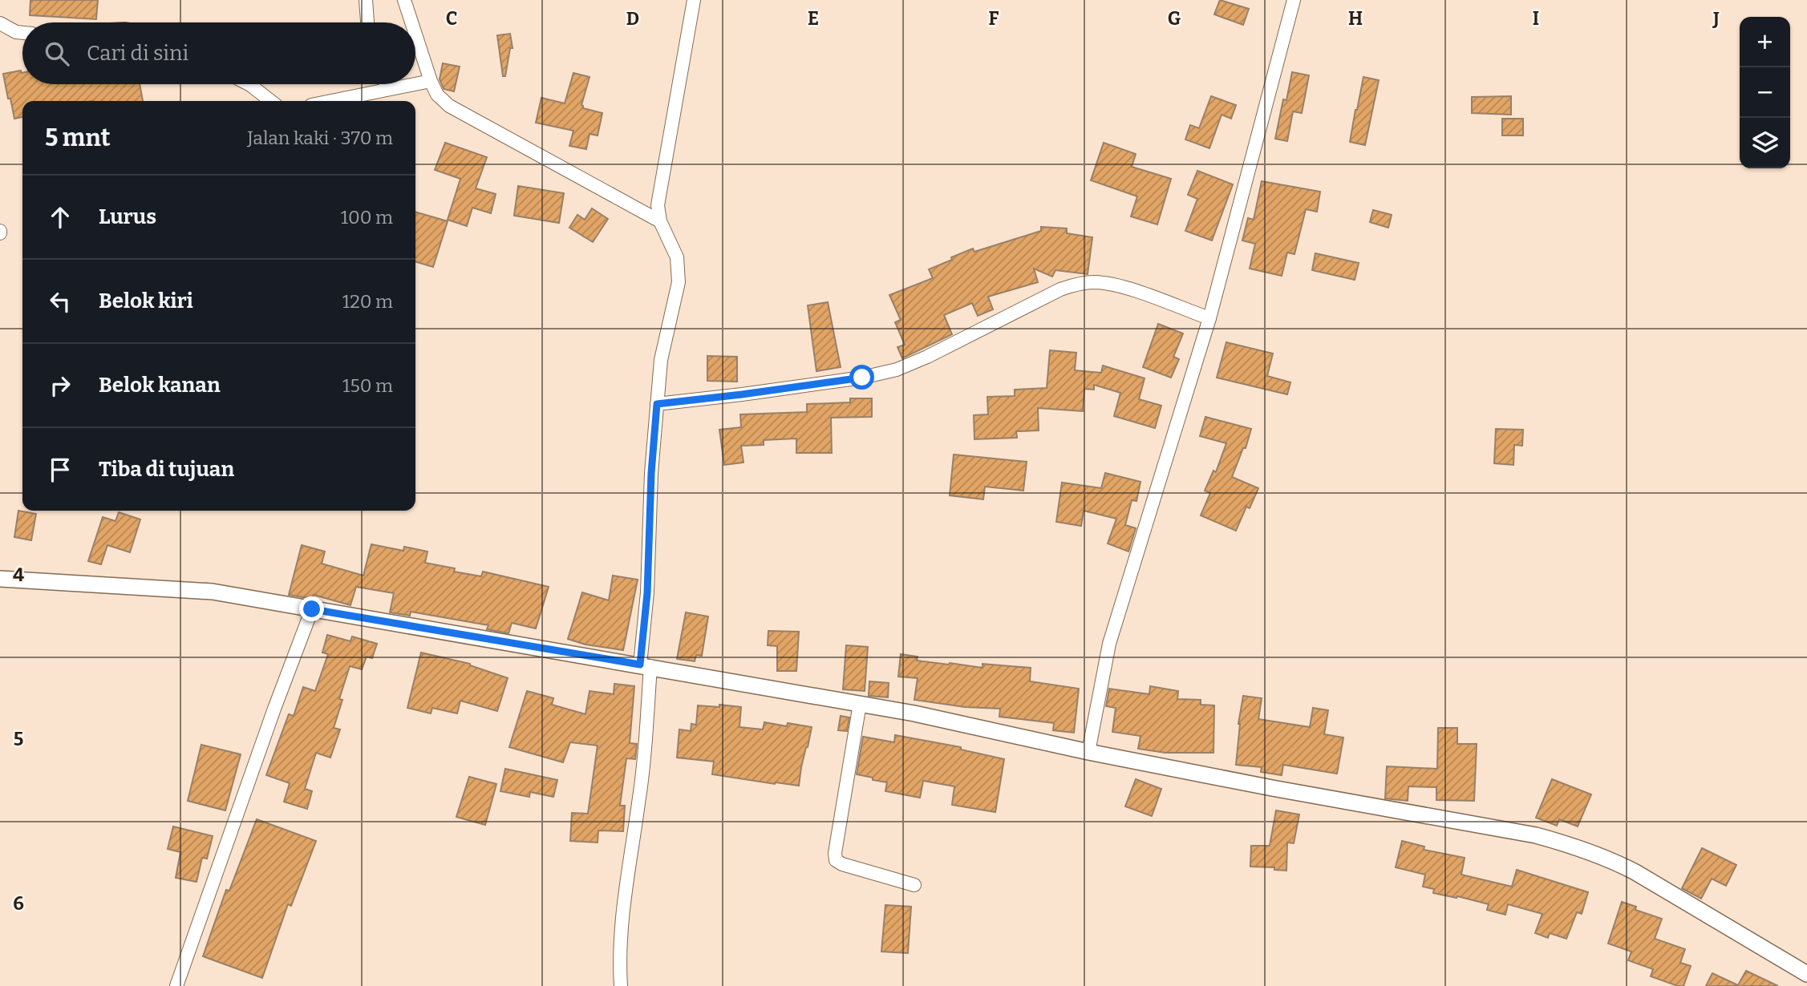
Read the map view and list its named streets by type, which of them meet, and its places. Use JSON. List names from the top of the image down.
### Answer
{
  "page": {
    "map_buttons": ["+", "−"],
    "search": "Cari di sini",
    "heading": ["5 mnt", "Jalan kaki · 370 m"],
    "list": [
      ["Lurus", "100 m"],
      ["Belok kiri", "120 m"],
      ["Belok kanan", "150 m"],
      "Tiba di tujuan"
    ]
  },
  "grid": {
    "columns": [
      "C",
      "D",
      "E",
      "F",
      "G",
      "H",
      "I",
      "J"
    ],
    "rows": ["4", "5", "6"]
  }
}
